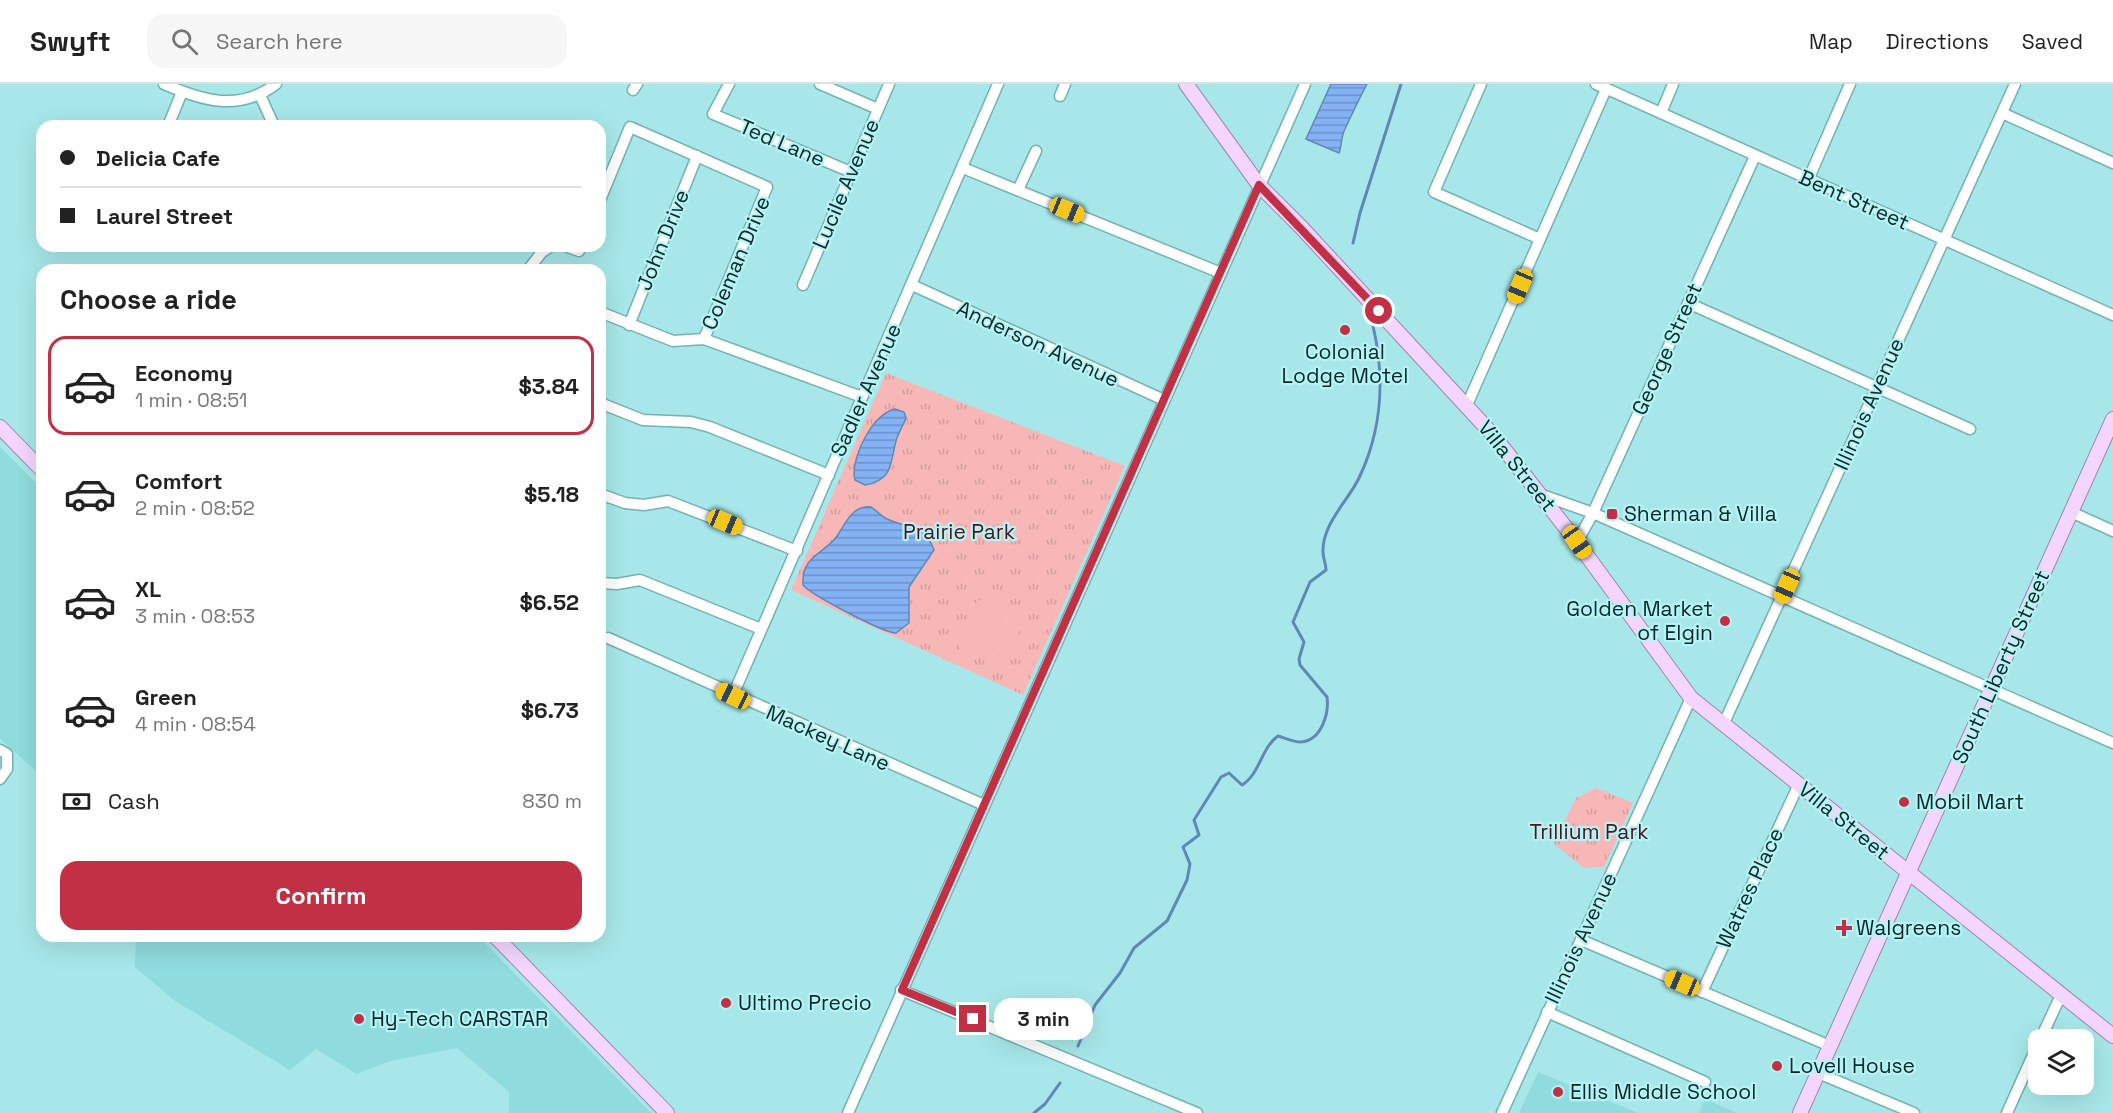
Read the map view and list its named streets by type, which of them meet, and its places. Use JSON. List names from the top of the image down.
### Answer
{
  "streets": {
    "main road": ["Villa Street", "South Liberty Street"],
    "street": [
      "Ted Lane",
      "Lucile Avenue",
      "Bent Street",
      "John Drive",
      "Coleman Drive",
      "Anderson Avenue",
      "George Street",
      "Sadler Avenue",
      "Illinois Avenue",
      "Mackey Lane",
      "Watres Place"
    ]
  },
  "crossings": [
    ["Ted Lane", "Lucile Avenue"],
    ["Bent Street", "George Street"],
    ["Bent Street", "Illinois Avenue"],
    ["John Drive", "Coleman Drive"],
    ["Anderson Avenue", "Sadler Avenue"],
    ["George Street", "Villa Street"],
    ["Sadler Avenue", "Mackey Lane"],
    ["Illinois Avenue", "Villa Street"],
    ["Villa Street", "South Liberty Street"],
    ["Villa Street", "Watres Place"]
  ],
  "parks": ["Prairie Park", "Trillium Park"],
  "places": {
    "other": [
      "Colonial Lodge Motel",
      "Golden Market of Elgin",
      "Mobil Mart",
      "Ultimo Precio",
      "Hy-Tech CARSTAR",
      "Lovell House",
      "Ellis Middle School"
    ],
    "transit": ["Sherman & Villa"],
    "health": ["Walgreens"]
  },
  "page": {
    "header": "Swyft",
    "search": "Search here",
    "nav": ["Map", "Directions", "Saved"],
    "banner": ["Delicia Cafe", "Laurel Street"],
    "heading": "Choose a ride",
    "list": [
      {
        "name": "Economy",
        "note": "1 min · 08:51",
        "value": "$3.84"
      },
      {
        "name": "Comfort",
        "note": "2 min · 08:52",
        "value": "$5.18"
      },
      {
        "name": "XL",
        "note": "3 min · 08:53",
        "value": "$6.52"
      },
      {
        "name": "Green",
        "note": "4 min · 08:54",
        "value": "$6.73"
      }
    ],
    "pay": ["Cash", "830 m"],
    "buttons": "Confirm",
    "bubble": "3 min"
  }
}
